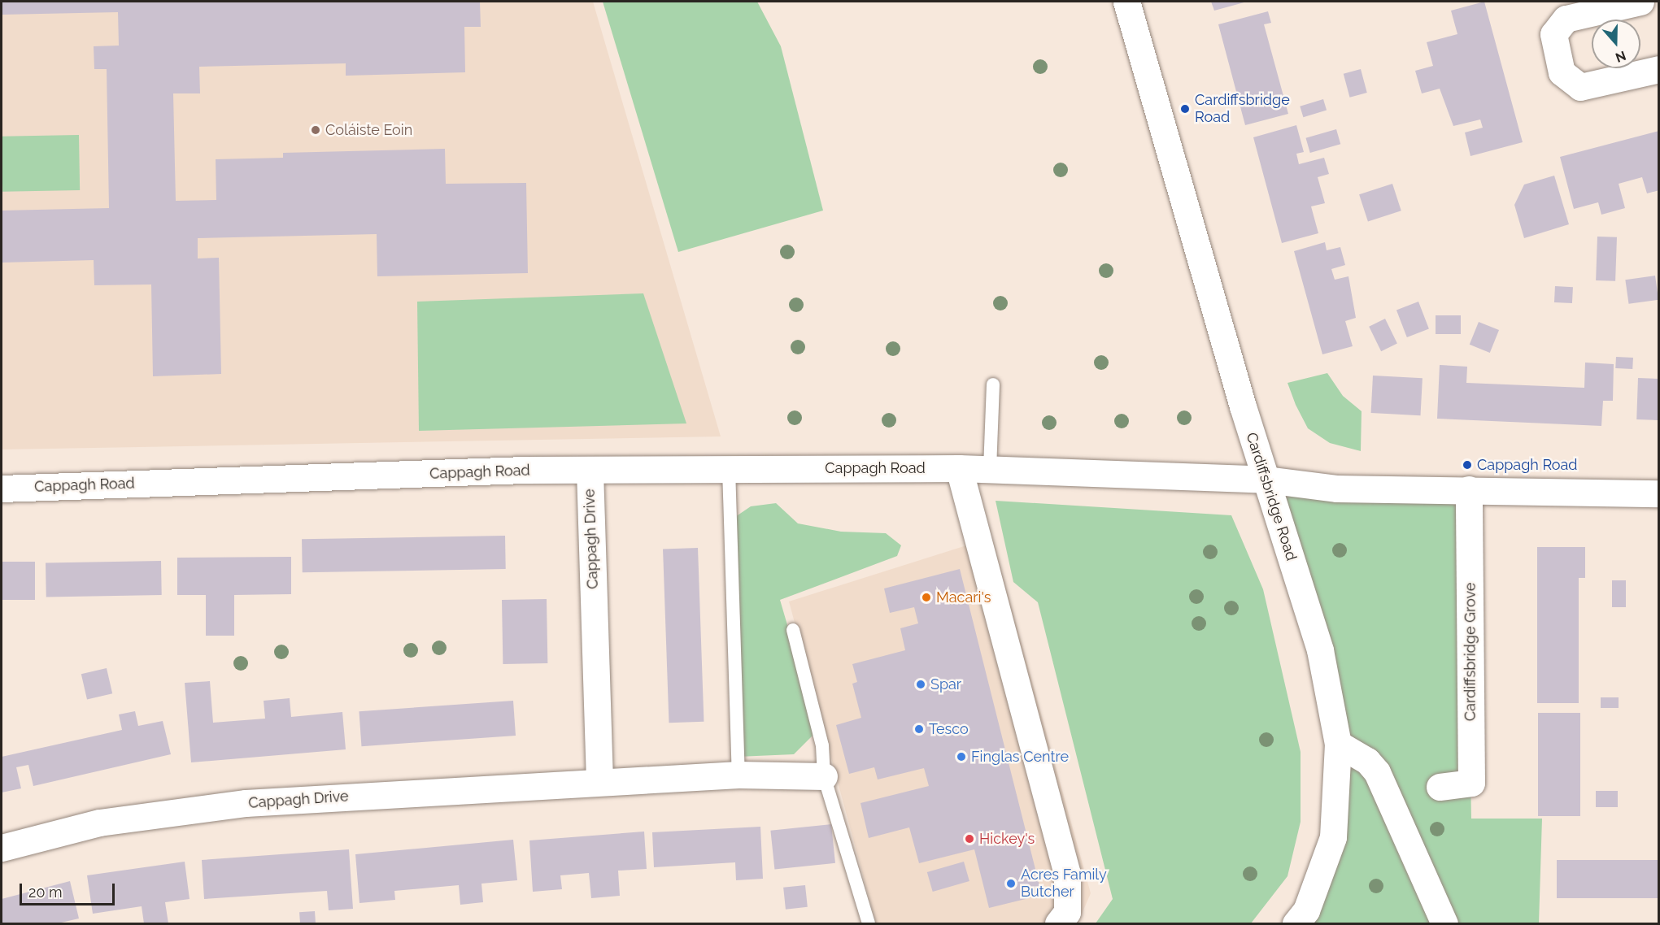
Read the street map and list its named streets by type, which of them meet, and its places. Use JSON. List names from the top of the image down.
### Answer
{
  "streets": {
    "street": [
      "Cappagh Road",
      "Cardiffsbridge Road",
      "Cappagh Drive",
      "Cardiffsbridge Grove"
    ]
  },
  "crossings": [
    ["Cappagh Road", "Cardiffsbridge Road"],
    ["Cappagh Road", "Cappagh Drive"],
    ["Cappagh Road", "Cardiffsbridge Grove"]
  ],
  "places": [
    "Cardiffsbridge Road",
    "Coláiste Eoin",
    "Cappagh Road",
    "Macari's",
    "Spar",
    "Tesco",
    "Finglas Centre",
    "Hickey's",
    "Acres Family Butcher"
  ],
  "scale_bar": "20 m",
  "north": "bottom"
}
